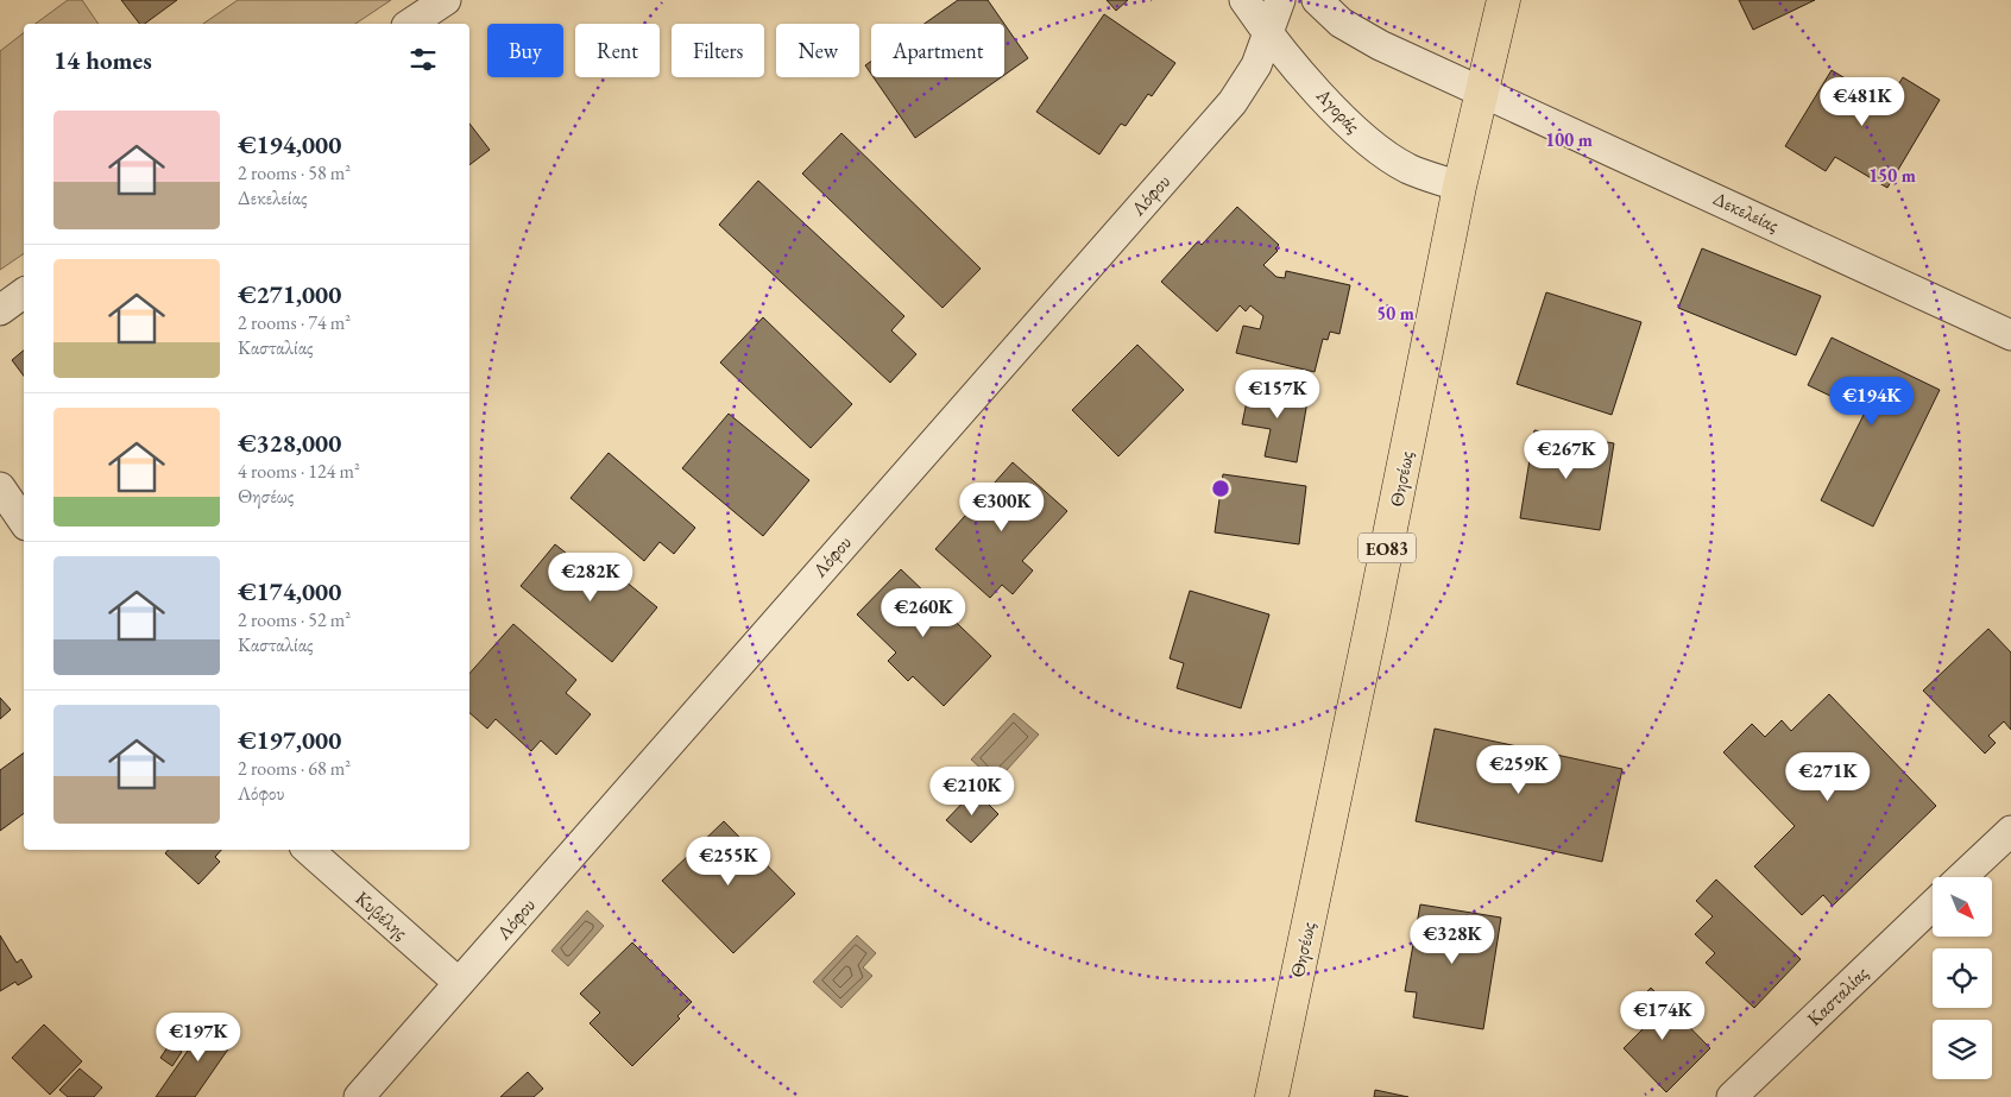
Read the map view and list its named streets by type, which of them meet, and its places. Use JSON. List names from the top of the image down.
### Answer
{
  "streets": {
    "main road": ["Θησέως", "ΕΟ83"],
    "street": [
      "Αγοράς",
      "Λόφου",
      "Δεκελείας",
      "Κυβέλης",
      "Κασταλίας"
    ]
  },
  "crossings": [
    ["Αγοράς", "Λόφου"],
    ["Αγοράς", "Θησέως"],
    ["Λόφου", "Κυβέλης"],
    ["Δεκελείας", "Θησέως"]
  ],
  "north": "bottom right",
  "page": {
    "chip": [
      "Buy",
      "Rent",
      "Filters",
      "New",
      "Apartment"
    ],
    "heading": "14 homes",
    "price": [
      "€481K",
      "€157K",
      "€194K",
      "€267K",
      "€300K",
      "€282K",
      "€260K",
      "€259K",
      "€271K",
      "€210K",
      "€255K",
      "€328K",
      "€174K",
      "€197K"
    ],
    "list": [
      {
        "name": "€194,000",
        "note": "2 rooms · 58 m² · Δεκελείας"
      },
      {
        "name": "€271,000",
        "note": "2 rooms · 74 m² · Κασταλίας"
      },
      {
        "name": "€328,000",
        "note": "4 rooms · 124 m² · Θησέως"
      },
      {
        "name": "€174,000",
        "note": "2 rooms · 52 m² · Κασταλίας"
      },
      {
        "name": "€197,000",
        "note": "2 rooms · 68 m² · Λόφου"
      }
    ]
  },
  "rings": ["100 m", "150 m", "50 m"]
}
